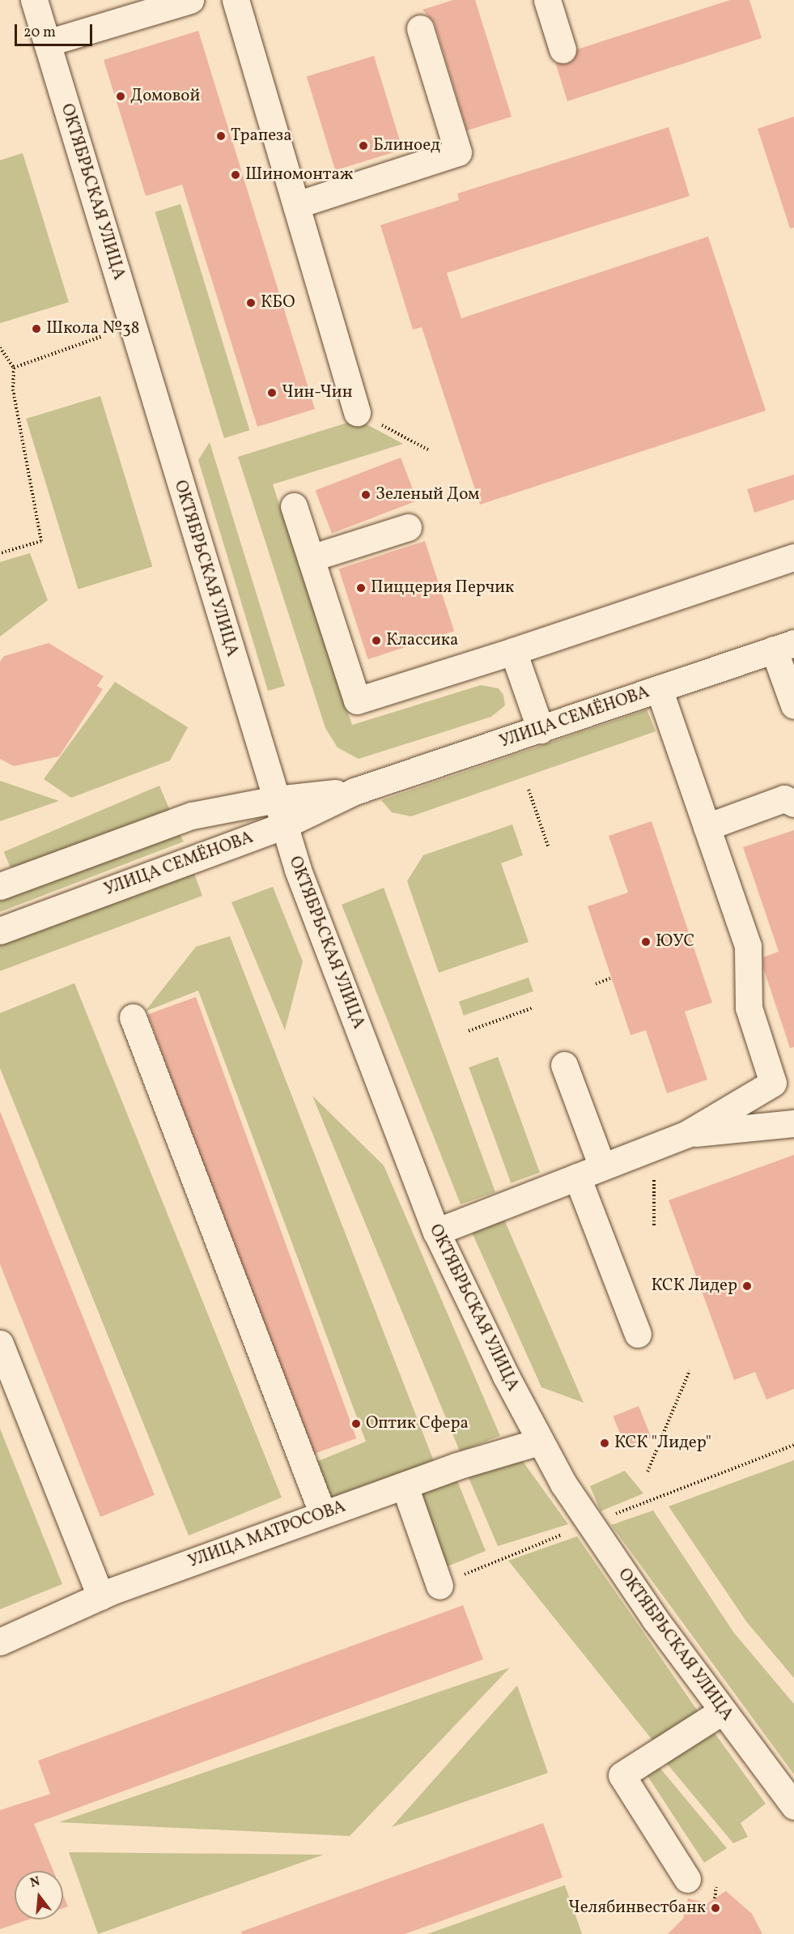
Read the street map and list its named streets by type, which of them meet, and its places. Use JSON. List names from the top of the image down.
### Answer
{
  "streets": {
    "street": ["ОКТЯБРЬСКАЯ УЛИЦА", "УЛИЦА СЕМЁНОВА", "УЛИЦА МАТРОСОВА"]
  },
  "crossings": [
    ["ОКТЯБРЬСКАЯ УЛИЦА", "УЛИЦА СЕМЁНОВА"],
    ["ОКТЯБРЬСКАЯ УЛИЦА", "УЛИЦА МАТРОСОВА"]
  ],
  "places": [
    "Домовой",
    "Трапеза",
    "Блиноед",
    "Шиномонтаж",
    "КБО",
    "Школа №38",
    "Чин-Чин",
    "Зеленый Дом",
    "Пиццерия Перчик",
    "Классика",
    "ЮУС",
    "КСК Лидер",
    "Оптик Сфера",
    "КСК \"Лидер\"",
    "Челябинвестбанк"
  ],
  "scale_bar": "20 m",
  "north": "top"
}
